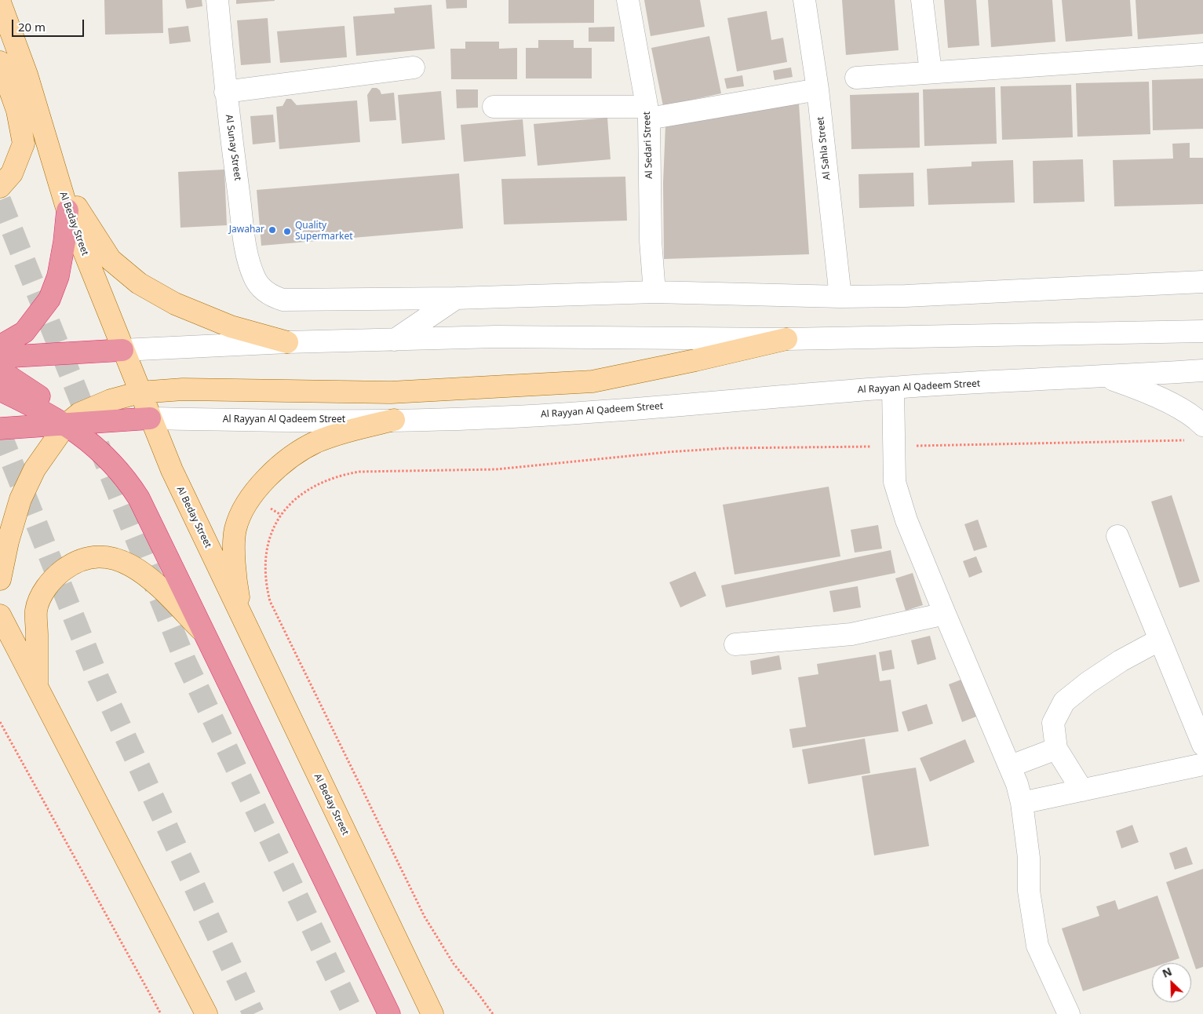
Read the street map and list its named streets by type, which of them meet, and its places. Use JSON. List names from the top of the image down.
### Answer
{
  "streets": {
    "highway": ["Al Rayyan Al Qadeem Street"],
    "main road": ["Al Beday Street"],
    "street": ["Al Sedari Street", "Al Sunay Street", "Al Sahla Street"]
  },
  "crossings": [
    ["Al Beday Street", "Al Rayyan Al Qadeem Street"]
  ],
  "places": ["Jawahar", "Quality Supermarket"],
  "scale_bar": "20 m",
  "north": "top left"
}
